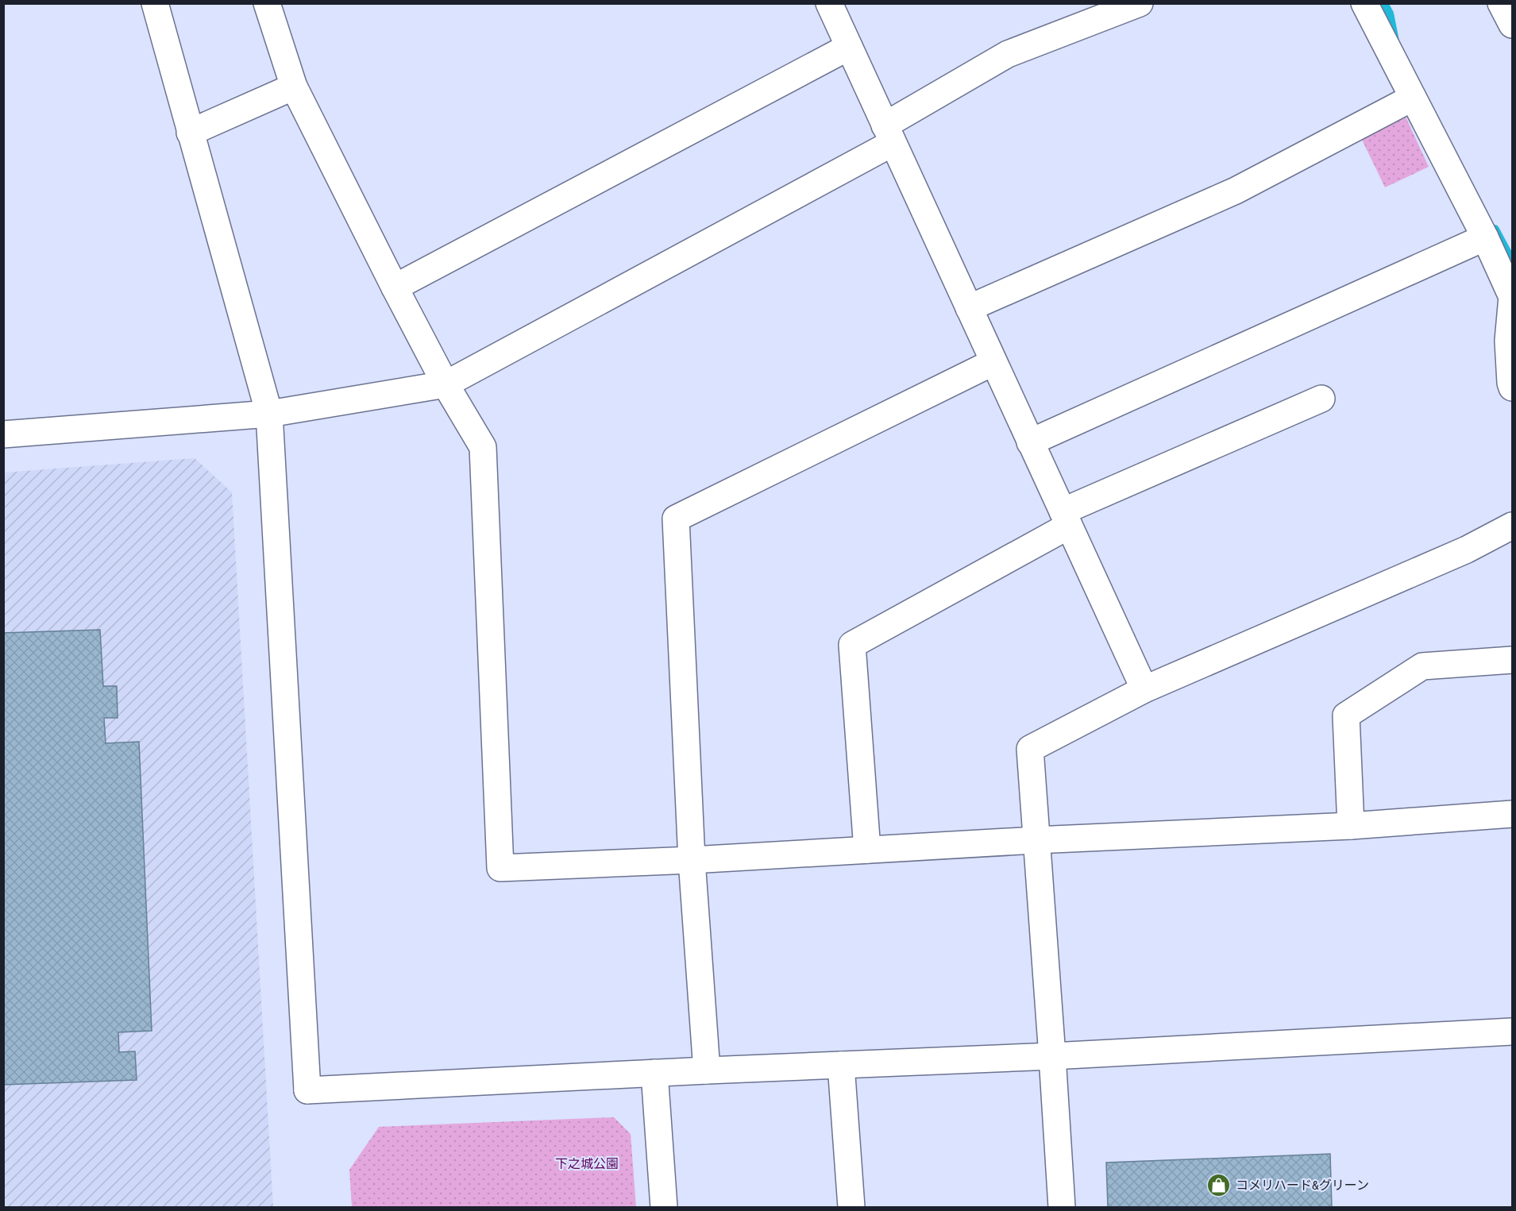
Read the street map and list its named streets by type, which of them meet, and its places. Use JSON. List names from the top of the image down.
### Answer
{
  "parks": ["下之城公園"],
  "places": {
    "shop": ["コメリハード&グリーン"]
  }
}
